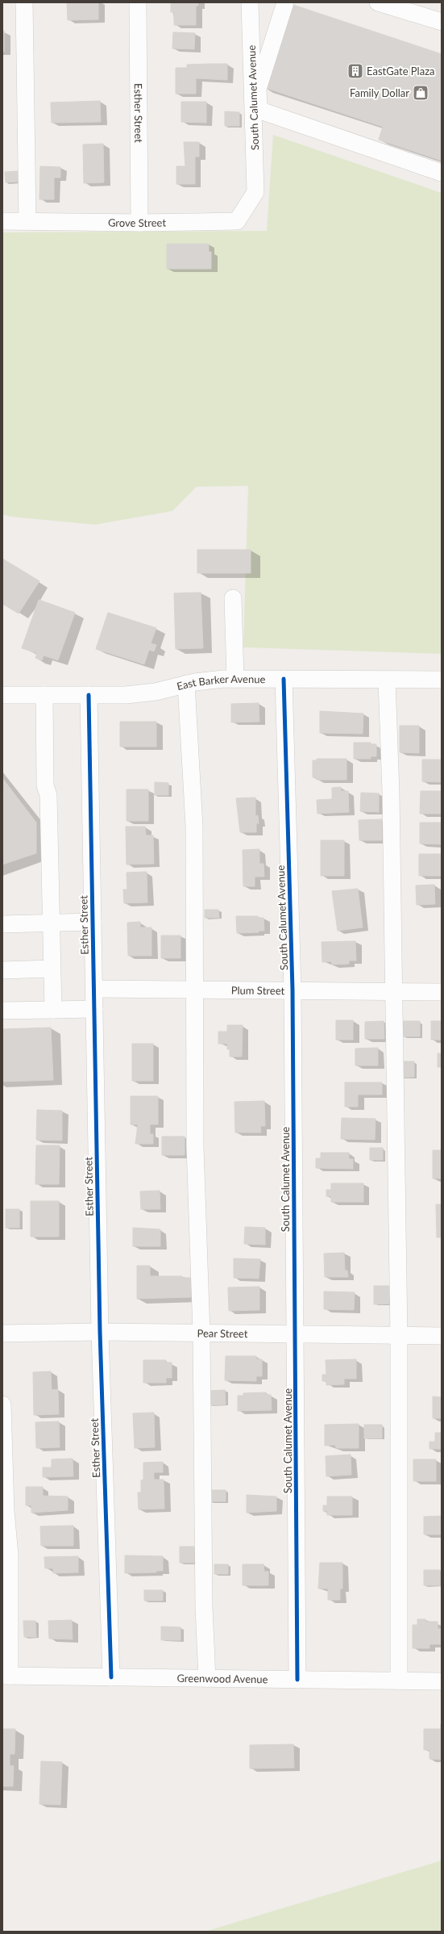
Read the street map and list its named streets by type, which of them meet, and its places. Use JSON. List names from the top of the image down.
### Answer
{
  "streets": {
    "street": [
      "South Calumet Avenue",
      "Esther Street",
      "Grove Street",
      "East Barker Avenue",
      "Plum Street",
      "Pear Street",
      "Greenwood Avenue"
    ]
  },
  "crossings": [
    ["South Calumet Avenue", "Grove Street"],
    ["South Calumet Avenue", "East Barker Avenue"],
    ["South Calumet Avenue", "Plum Street"],
    ["South Calumet Avenue", "Pear Street"],
    ["South Calumet Avenue", "Greenwood Avenue"],
    ["Esther Street", "Grove Street"],
    ["Esther Street", "East Barker Avenue"],
    ["Esther Street", "Plum Street"],
    ["Esther Street", "Pear Street"],
    ["Esther Street", "Greenwood Avenue"]
  ],
  "places": {
    "building": ["EastGate Plaza"],
    "shop": ["Family Dollar"]
  }
}
